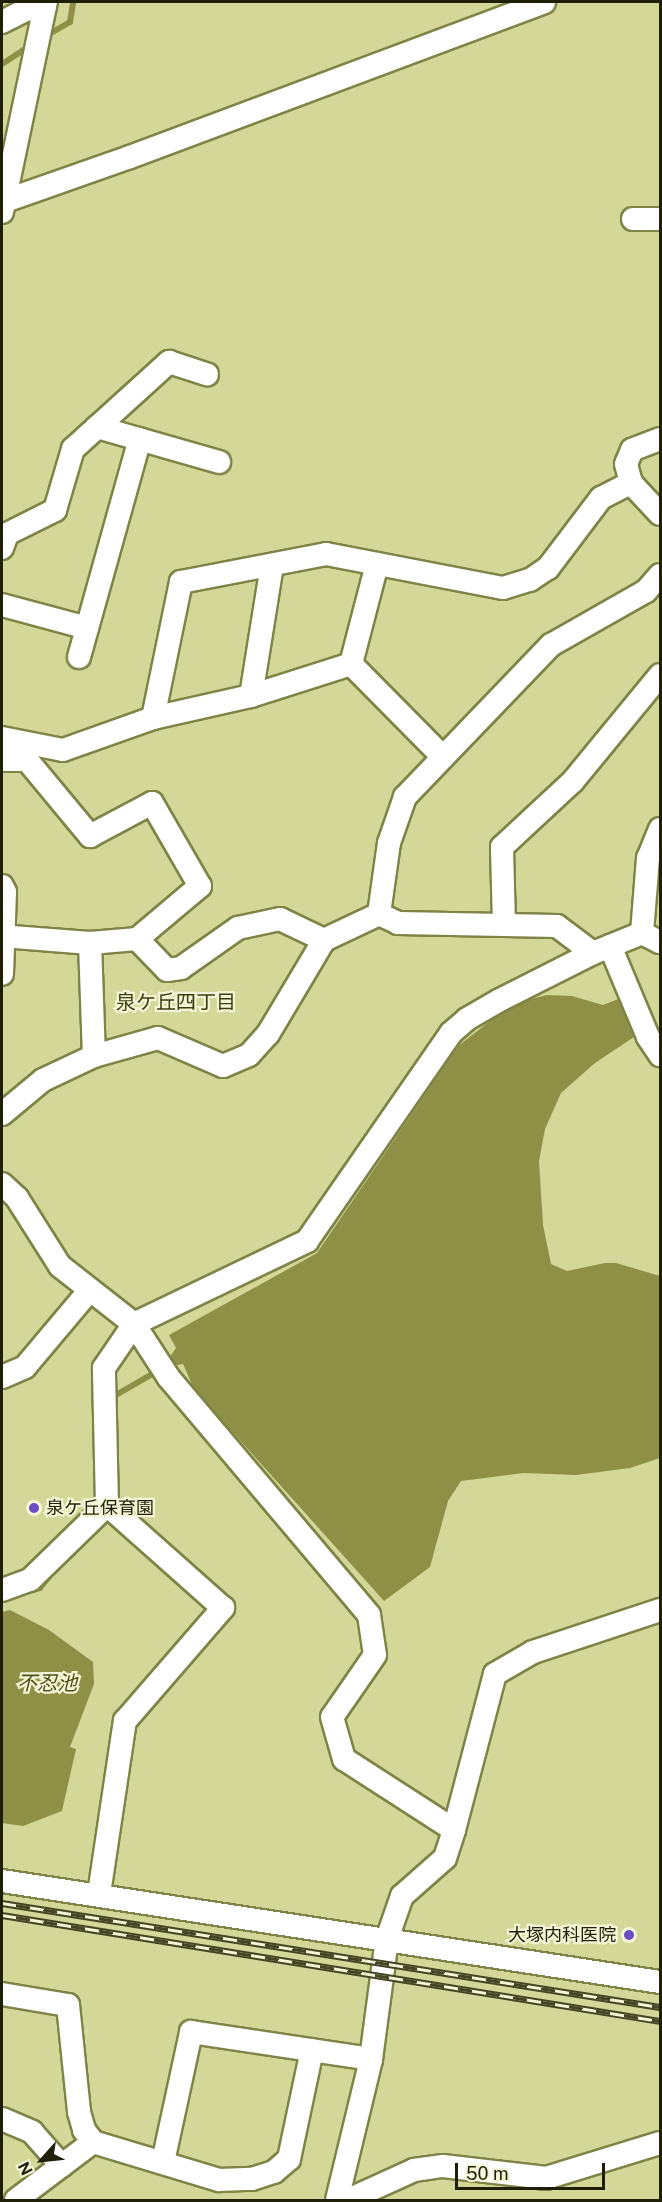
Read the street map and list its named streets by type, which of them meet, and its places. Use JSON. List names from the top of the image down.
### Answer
{
  "districts": ["泉ケ丘四丁目"],
  "water": ["不忍池"],
  "places": ["泉ケ丘保育園", "大塚内科医院"],
  "scale_bar": "50 m",
  "north": "bottom left"
}
